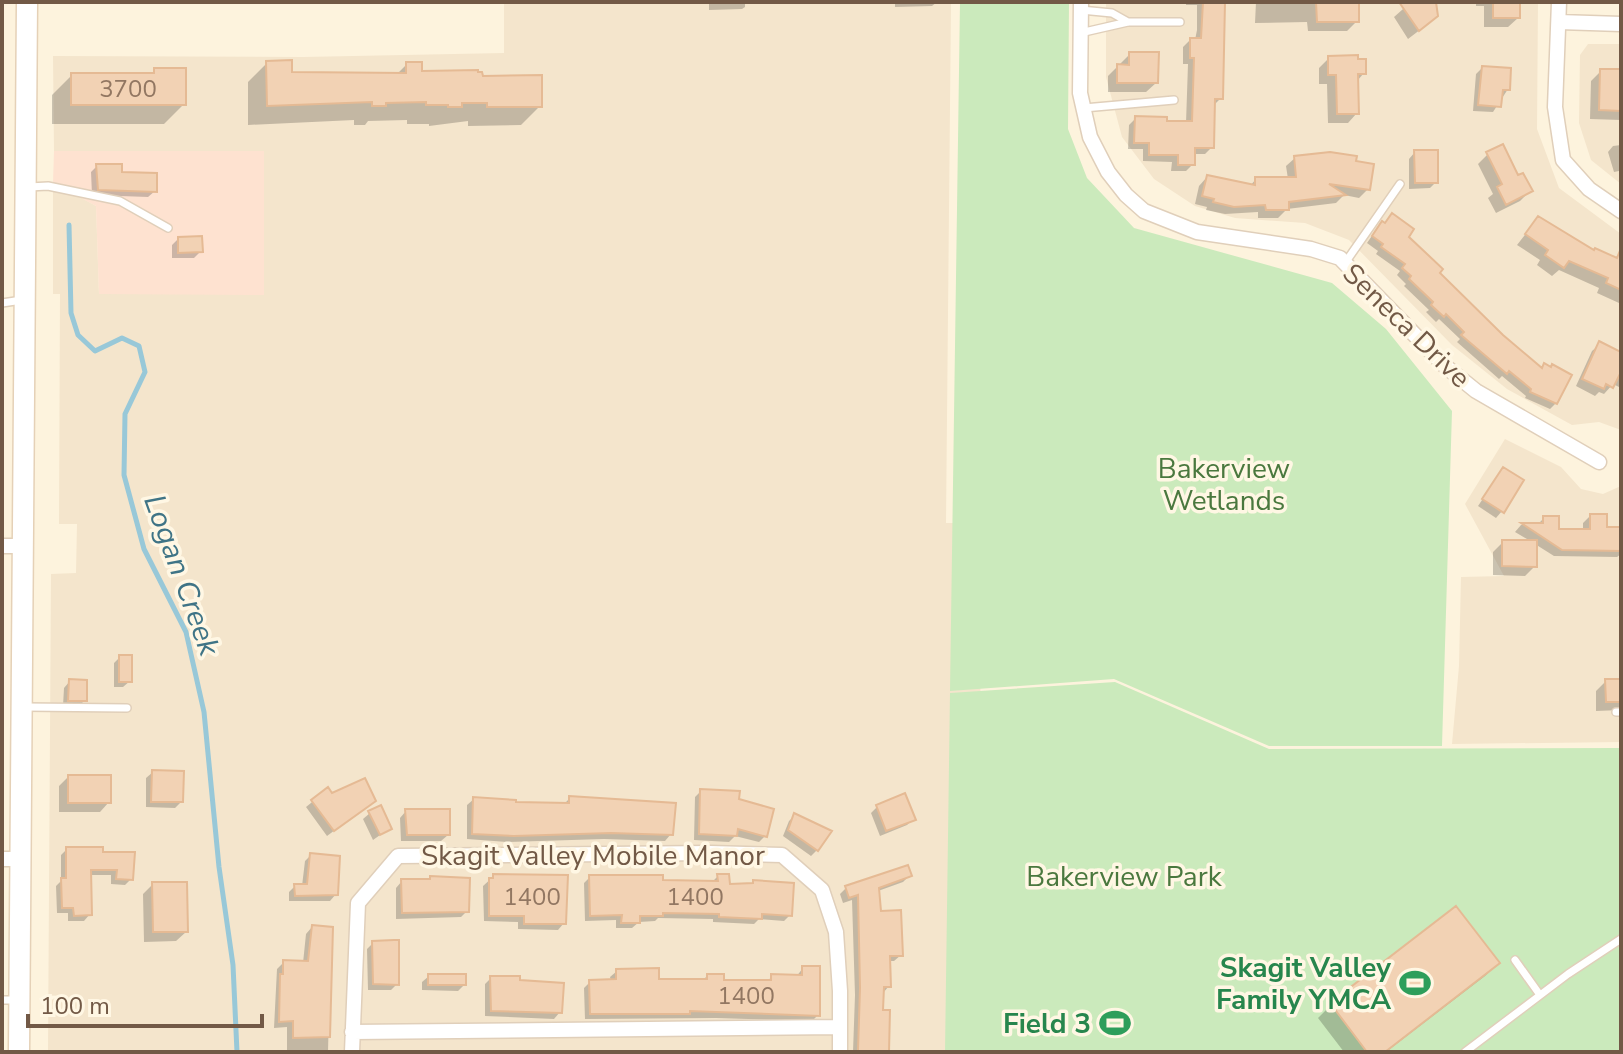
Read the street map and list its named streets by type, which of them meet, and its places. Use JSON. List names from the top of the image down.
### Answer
{
  "streets": {
    "street": ["Seneca Drive", "Skagit Valley Mobile Manor"]
  },
  "water": ["Logan Creek"],
  "parks": ["Bakerview Wetlands", "Bakerview Park"],
  "places": {
    "sports": ["Skagit Valley Family YMCA", "Field 3"]
  },
  "house_numbers": [
    "3700",
    "1400",
    "1400",
    "1400"
  ],
  "scale_bar": "100 m"
}
